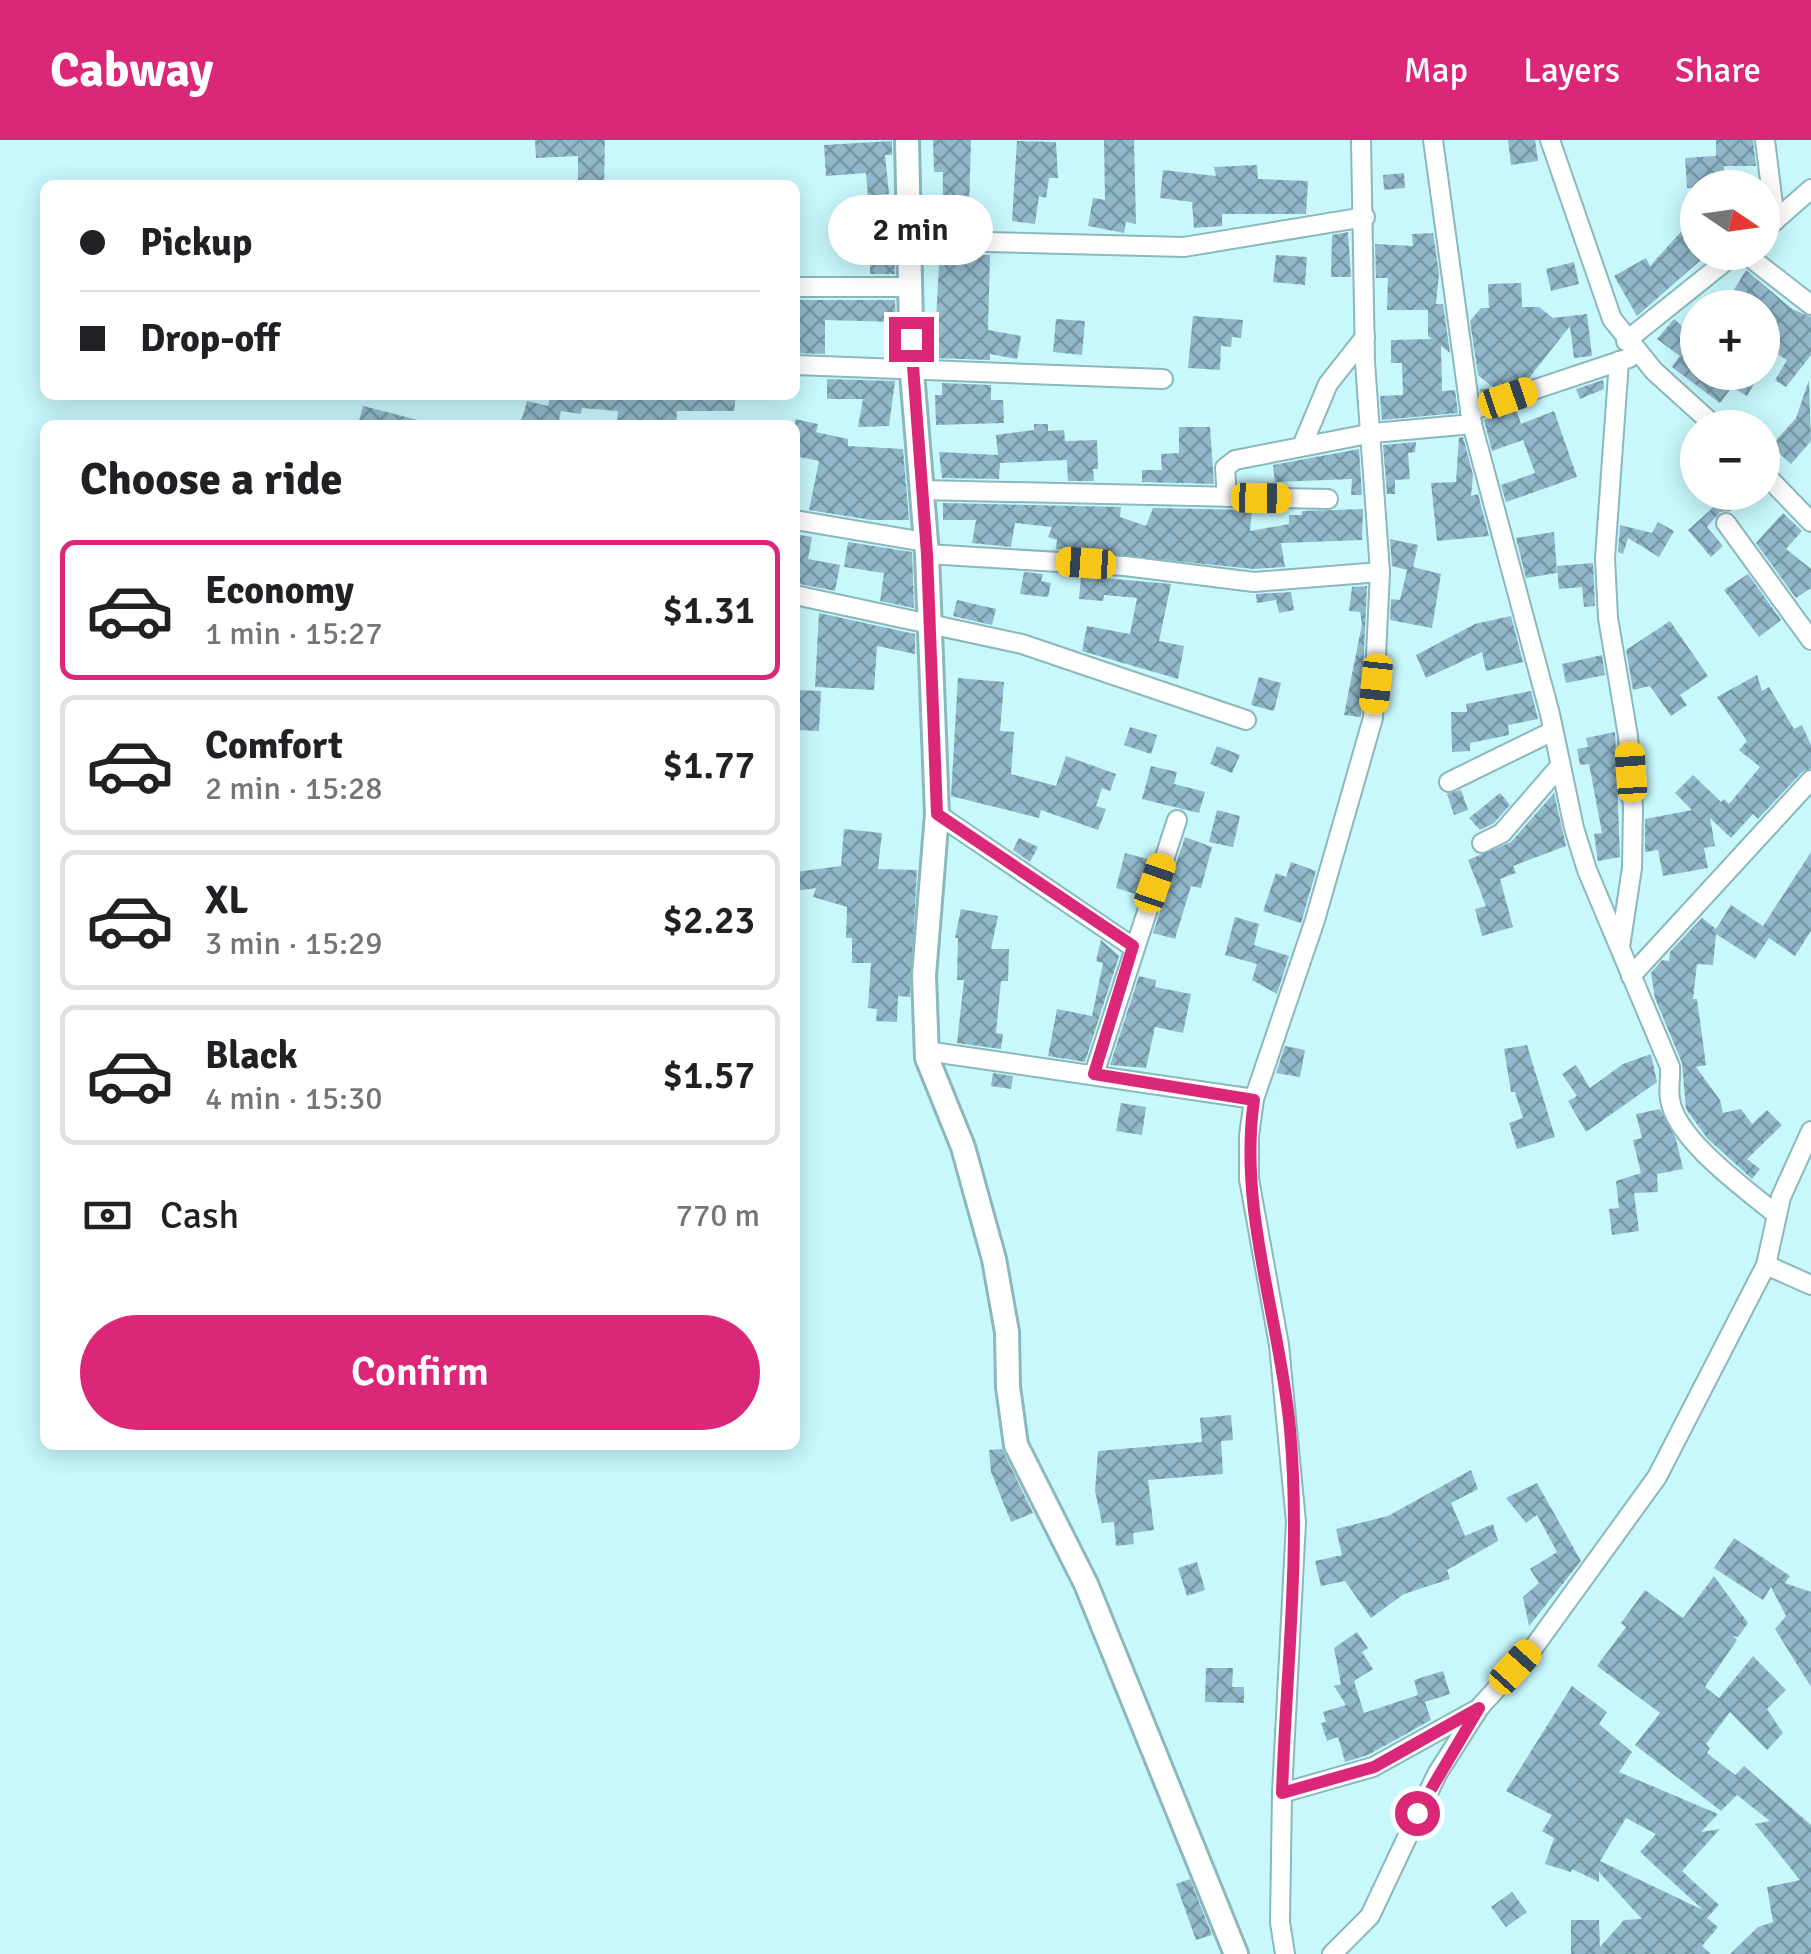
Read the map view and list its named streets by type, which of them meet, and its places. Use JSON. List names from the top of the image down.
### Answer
{
  "north": "right",
  "page": {
    "header": "Cabway",
    "nav": ["Map", "Layers", "Share"],
    "map_buttons": ["+", "−"],
    "banner": ["Pickup", "Drop-off"],
    "bubble": "2 min",
    "heading": "Choose a ride",
    "list": [
      {
        "name": "Economy",
        "note": "1 min · 15:27",
        "value": "$1.31"
      },
      {
        "name": "Comfort",
        "note": "2 min · 15:28",
        "value": "$1.77"
      },
      {
        "name": "XL",
        "note": "3 min · 15:29",
        "value": "$2.23"
      },
      {
        "name": "Black",
        "note": "4 min · 15:30",
        "value": "$1.57"
      }
    ],
    "pay": ["Cash", "770 m"],
    "buttons": "Confirm"
  }
}
